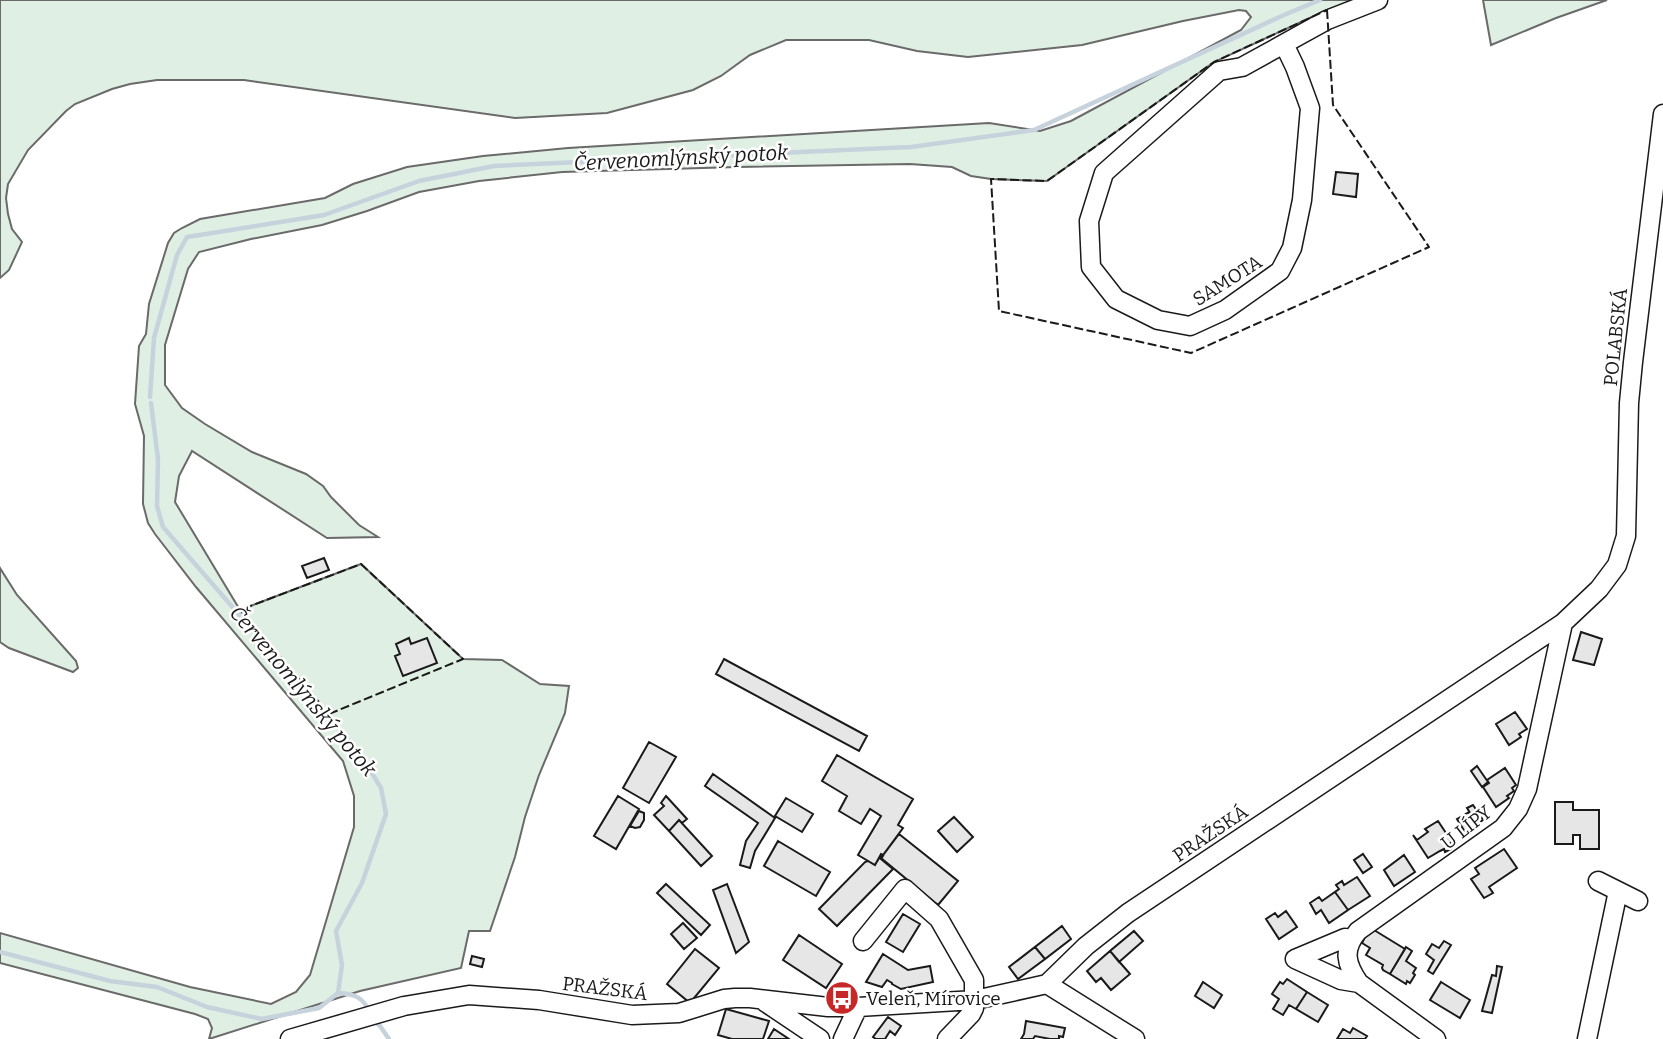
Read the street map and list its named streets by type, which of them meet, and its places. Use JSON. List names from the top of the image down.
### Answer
{
  "streets": {
    "street": [
      "SAMOTA",
      "POLABSKÁ",
      "U LÍPY",
      "PRAŽSKÁ"
    ]
  },
  "crossings": [
    ["POLABSKÁ", "PRAŽSKÁ"],
    ["U LÍPY", "PRAŽSKÁ"]
  ],
  "water": ["Červenomlýnský potok"],
  "places": {
    "bus stop": ["Veleň, Mírovice"]
  }
}
